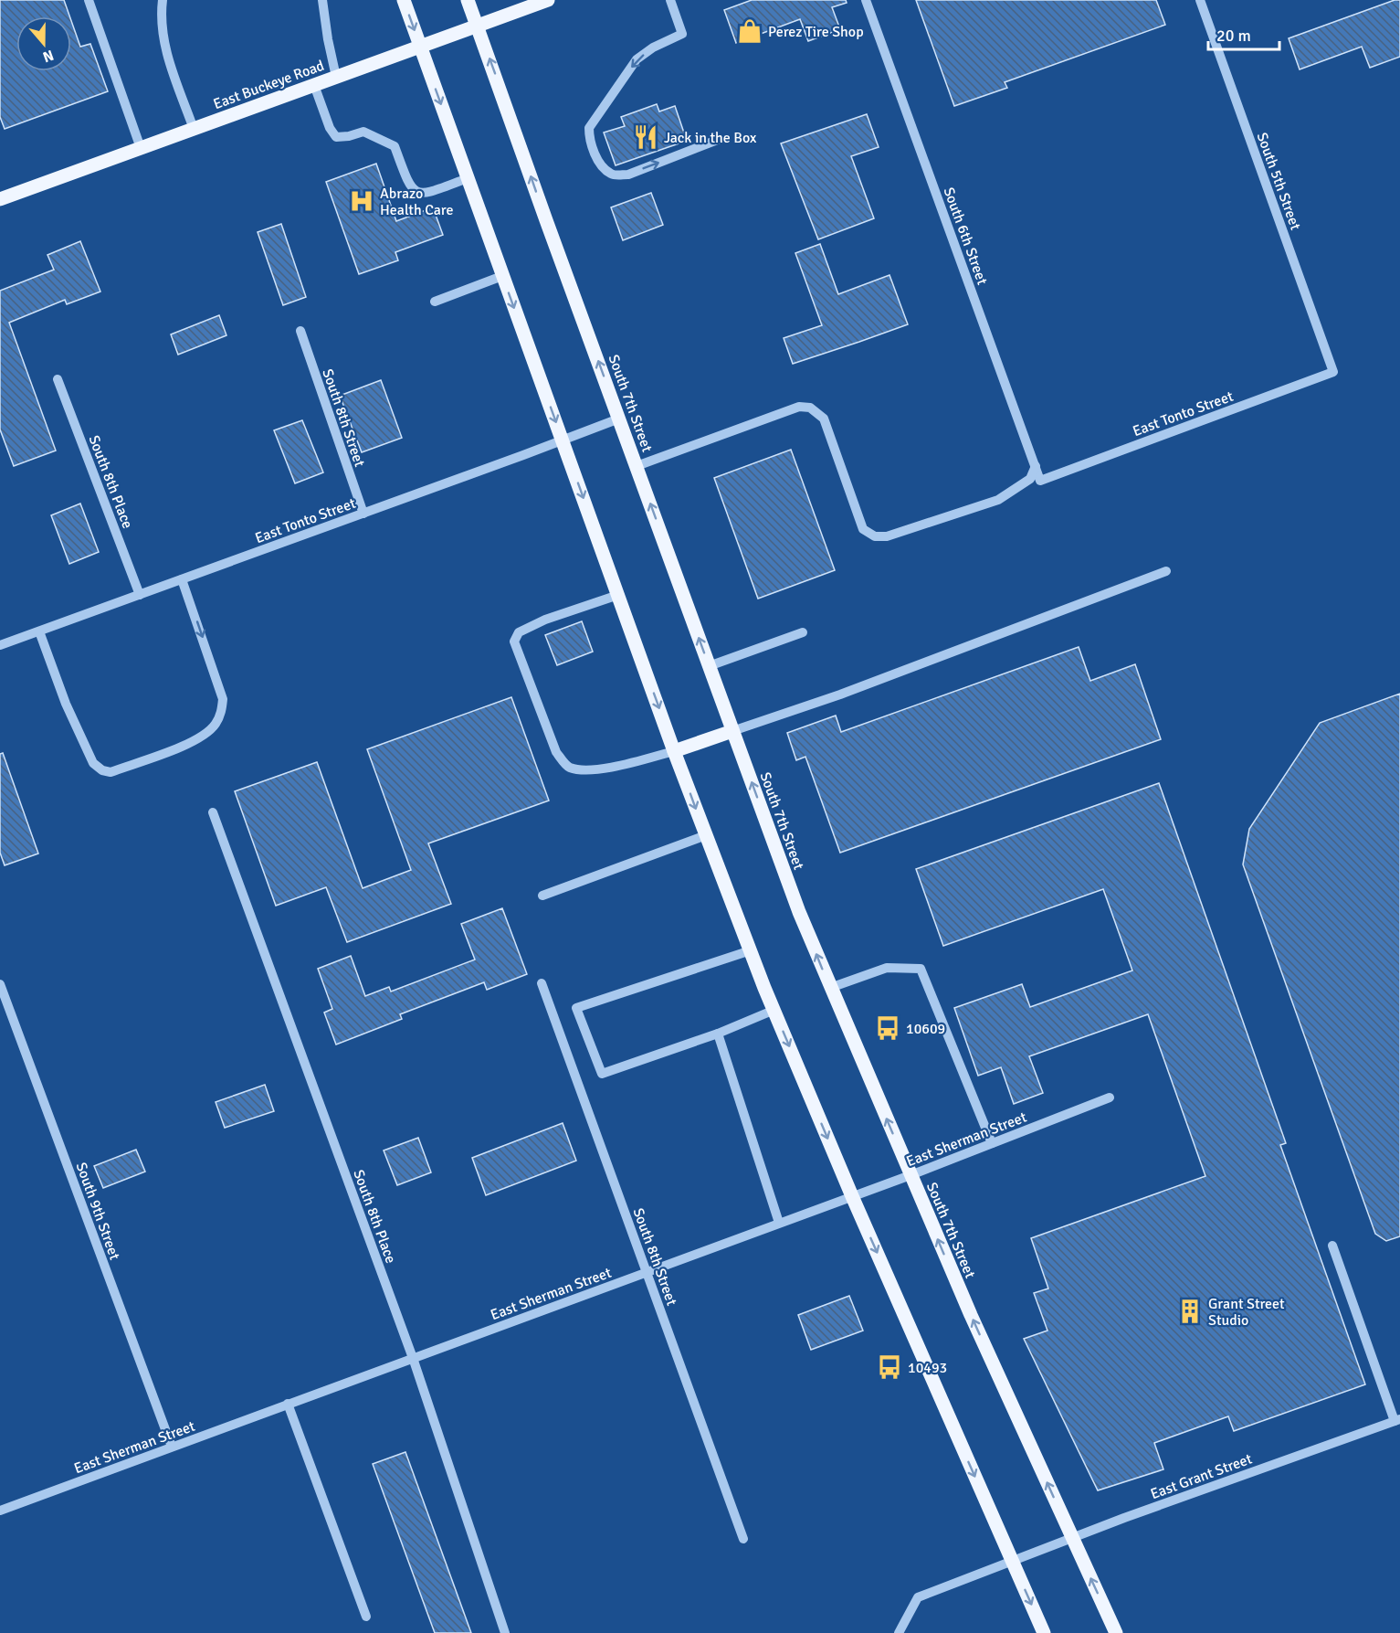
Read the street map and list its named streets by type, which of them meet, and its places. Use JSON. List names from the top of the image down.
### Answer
{
  "streets": {
    "main road": ["East Buckeye Road", "South 7th Street"],
    "street": [
      "South 5th Street",
      "South 6th Street",
      "East Tonto Street",
      "South 8th Street",
      "South 8th Place",
      "East Sherman Street",
      "South 9th Street",
      "East Grant Street"
    ]
  },
  "crossings": [
    ["East Buckeye Road", "South 7th Street"],
    ["South 5th Street", "East Tonto Street"],
    ["South 6th Street", "East Tonto Street"],
    ["South 7th Street", "East Tonto Street"],
    ["South 7th Street", "East Sherman Street"],
    ["South 7th Street", "East Grant Street"],
    ["East Tonto Street", "South 8th Street"],
    ["East Tonto Street", "South 8th Place"],
    ["South 8th Street", "East Sherman Street"],
    ["South 8th Place", "East Sherman Street"],
    ["East Sherman Street", "South 9th Street"]
  ],
  "places": {
    "shop": ["Perez Tire Shop"],
    "restaurant": ["Jack in the Box"],
    "hospital": ["Abrazo Health Care"],
    "bus stop": ["10609", "10493"],
    "building": ["Grant Street Studio"]
  },
  "scale_bar": "20 m",
  "north": "bottom"
}
